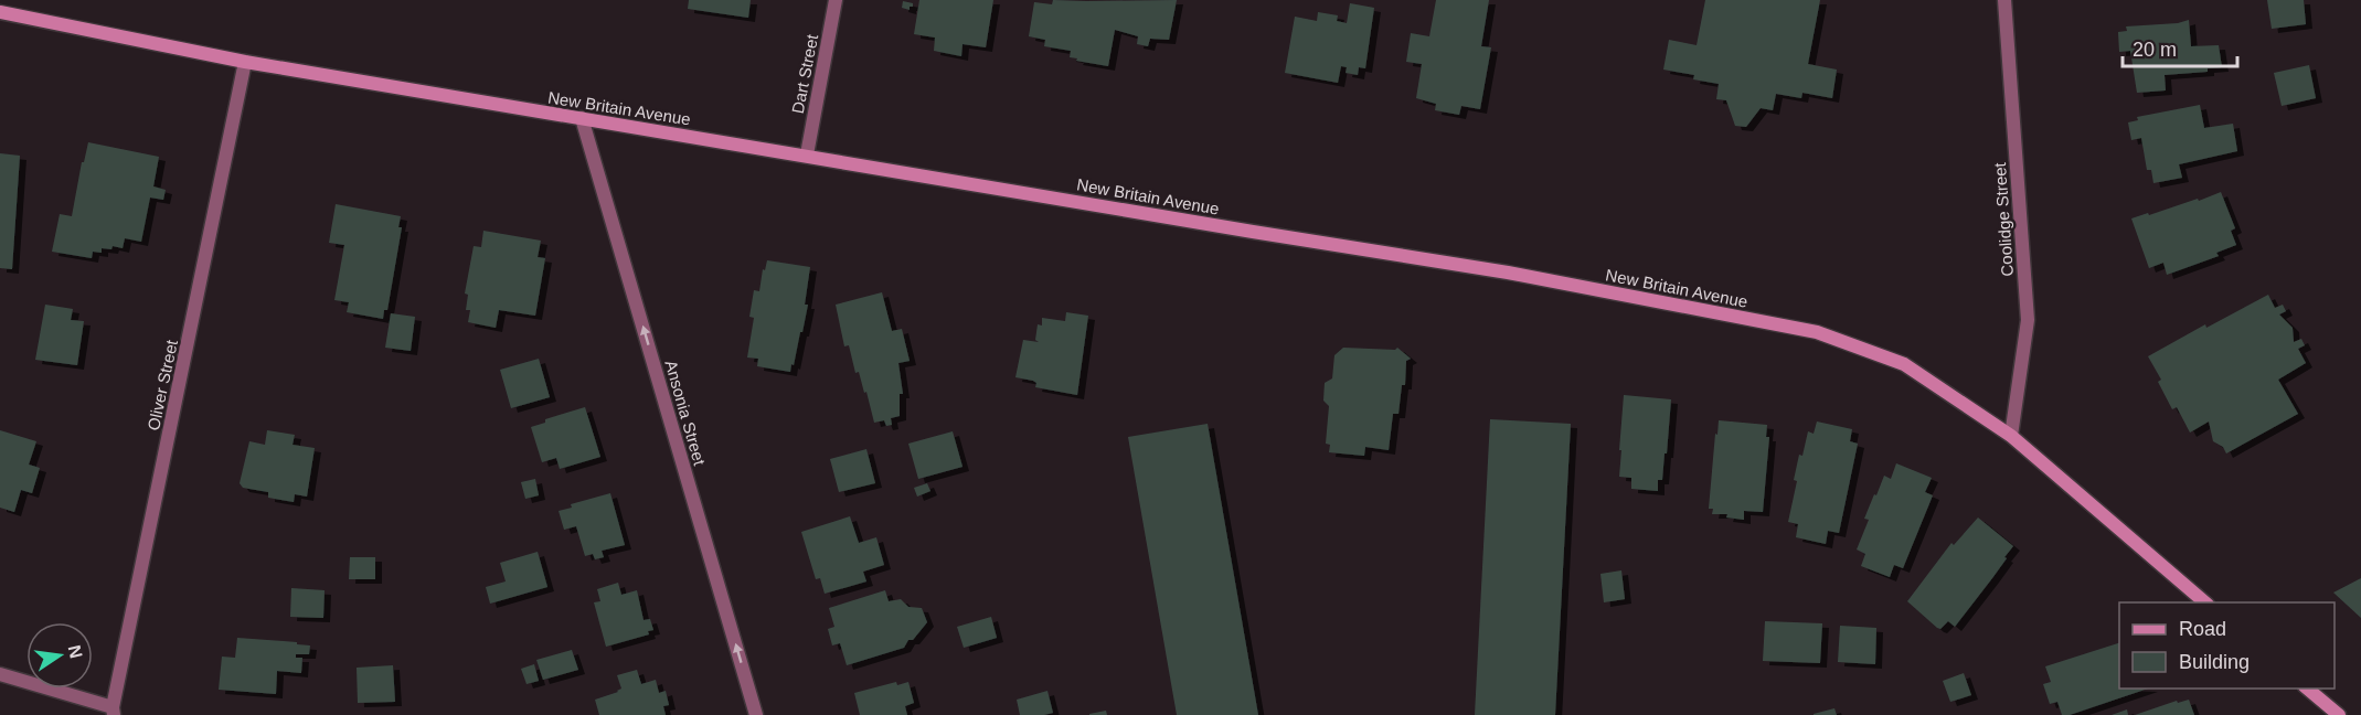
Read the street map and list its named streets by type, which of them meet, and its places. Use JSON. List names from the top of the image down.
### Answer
{
  "streets": {
    "main road": ["New Britain Avenue"],
    "street": [
      "Dart Street",
      "Coolidge Street",
      "Oliver Street",
      "Ansonia Street"
    ]
  },
  "crossings": [
    ["Dart Street", "New Britain Avenue"],
    ["New Britain Avenue", "Coolidge Street"],
    ["New Britain Avenue", "Oliver Street"],
    ["New Britain Avenue", "Ansonia Street"]
  ],
  "one_way": ["Ansonia Street"],
  "legend": ["Road", "Building"],
  "scale_bar": "20 m",
  "north": "right"
}
